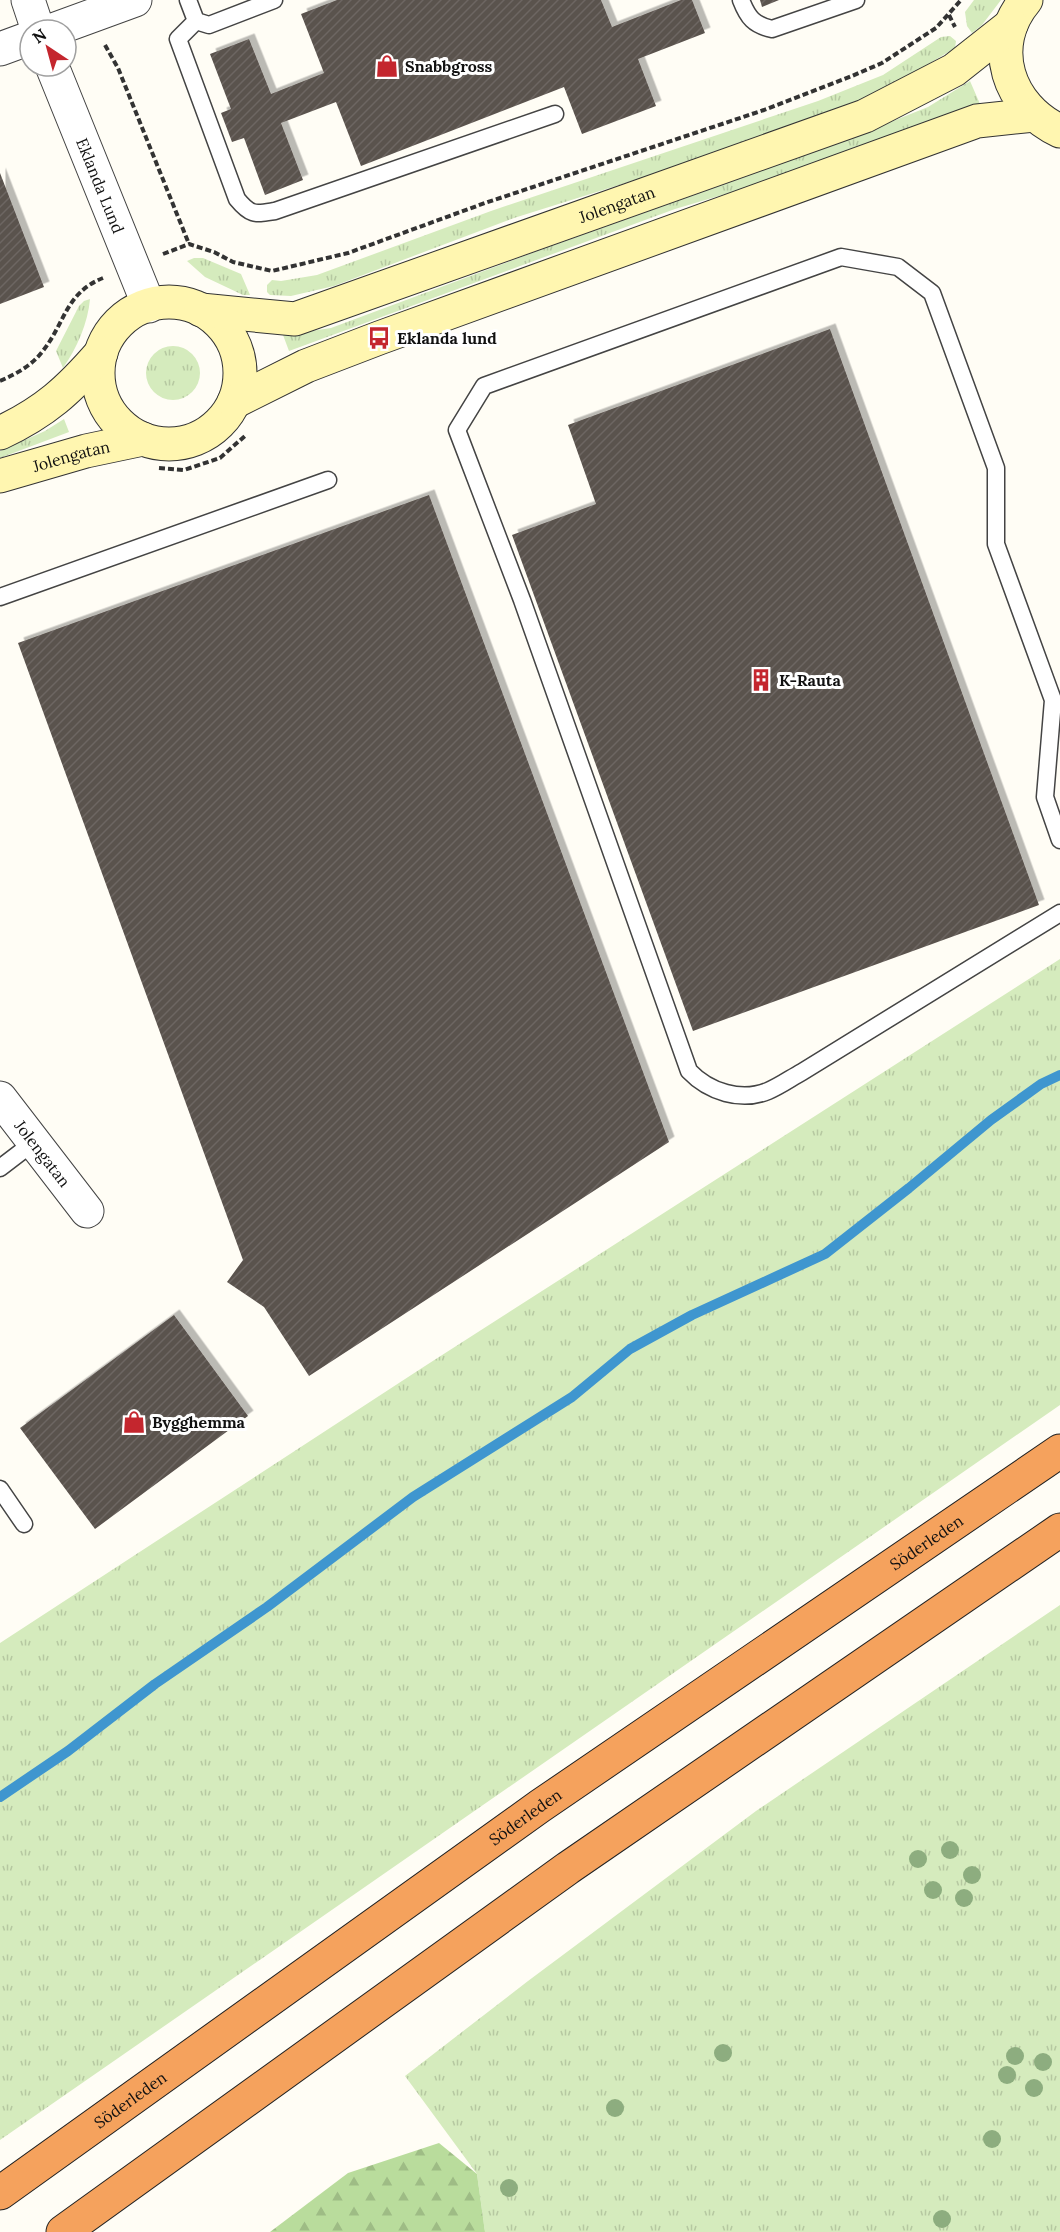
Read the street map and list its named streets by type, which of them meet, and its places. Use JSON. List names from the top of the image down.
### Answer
{
  "streets": {
    "highway": ["Söderleden"],
    "street": ["Eklanda Lund", "Jolengatan"]
  },
  "crossings": [
    ["Eklanda Lund", "Jolengatan"]
  ],
  "places": {
    "shop": ["Snabbgross", "Bygghemma"],
    "bus stop": ["Eklanda lund"],
    "building": ["K-Rauta"]
  },
  "north": "top left"
}
